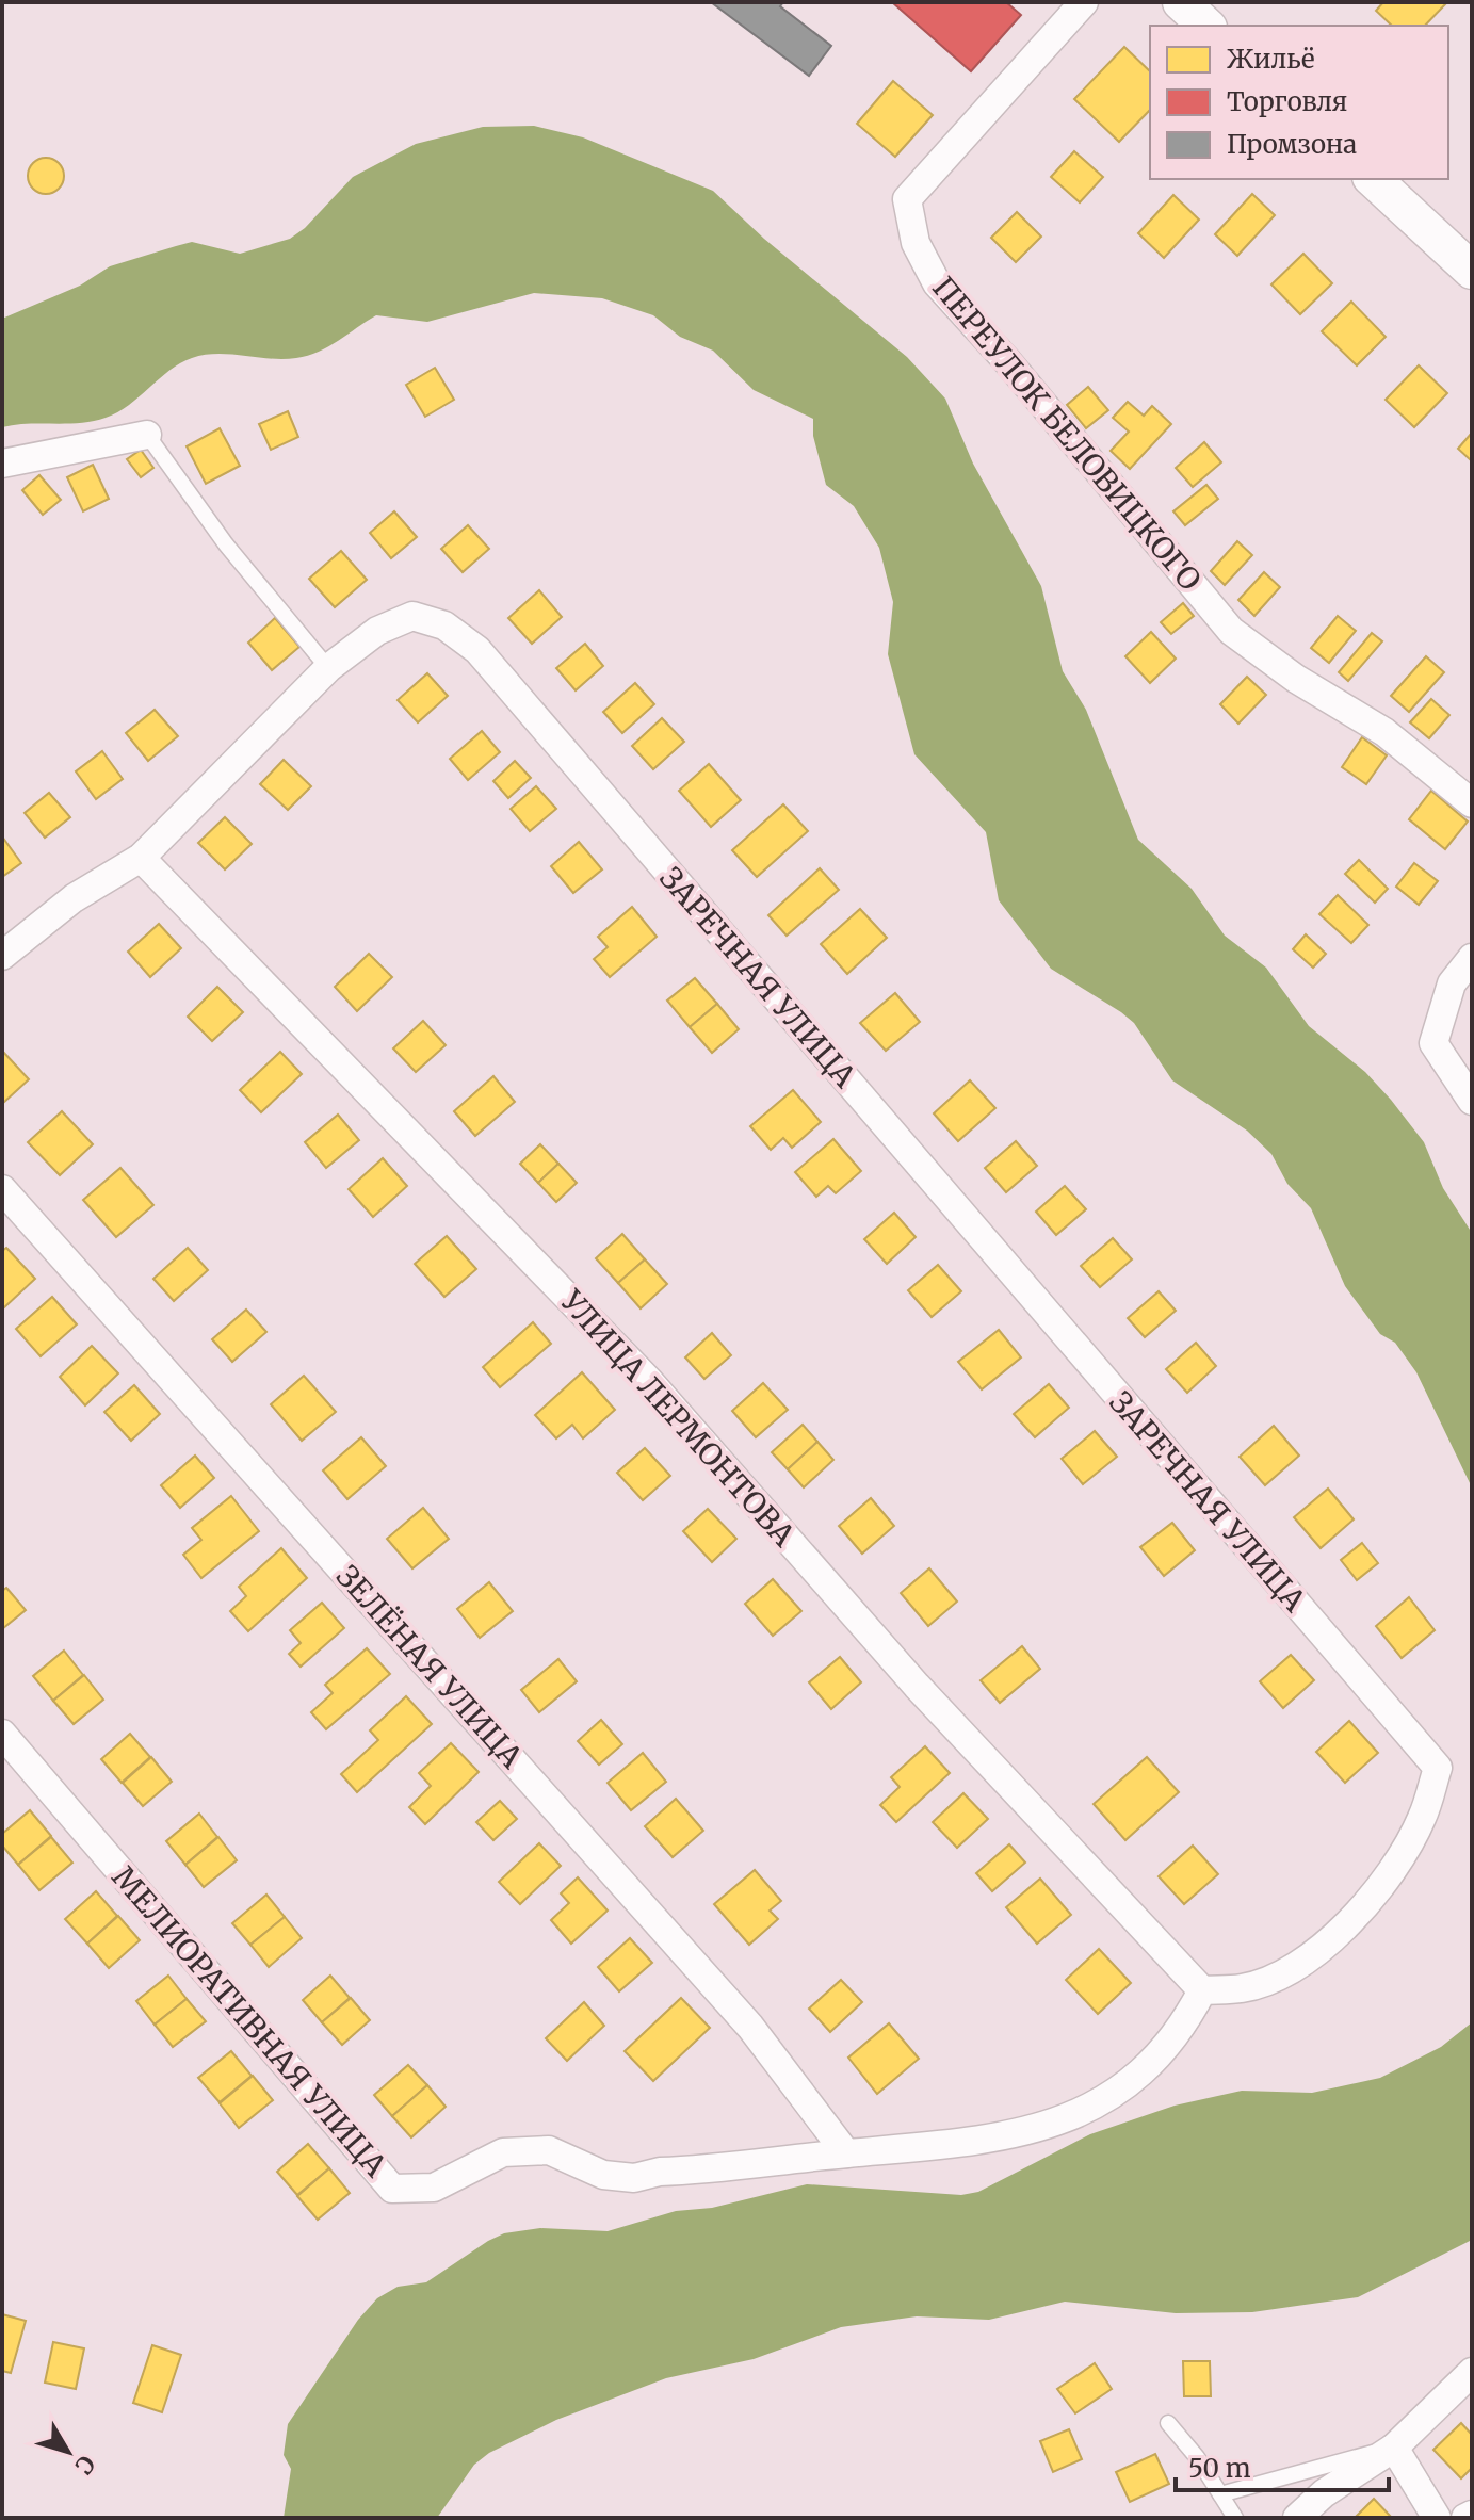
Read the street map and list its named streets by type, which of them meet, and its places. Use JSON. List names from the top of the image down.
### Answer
{
  "streets": {
    "street": [
      "ПЕРЕУЛОК БЕЛОВИЦКОГО",
      "ЗАРЕЧНАЯ УЛИЦА",
      "УЛИЦА ЛЕРМОНТОВА",
      "ЗЕЛЁНАЯ УЛИЦА",
      "МЕЛИОРАТИВНАЯ УЛИЦА"
    ]
  },
  "crossings": [
    ["ЗАРЕЧНАЯ УЛИЦА", "УЛИЦА ЛЕРМОНТОВА"],
    ["ЗАРЕЧНАЯ УЛИЦА", "МЕЛИОРАТИВНАЯ УЛИЦА"],
    ["УЛИЦА ЛЕРМОНТОВА", "МЕЛИОРАТИВНАЯ УЛИЦА"],
    ["ЗЕЛЁНАЯ УЛИЦА", "МЕЛИОРАТИВНАЯ УЛИЦА"]
  ],
  "legend": ["Жильё", "Торговля", "Промзона"],
  "scale_bar": "50 m",
  "north": "bottom right"
}
